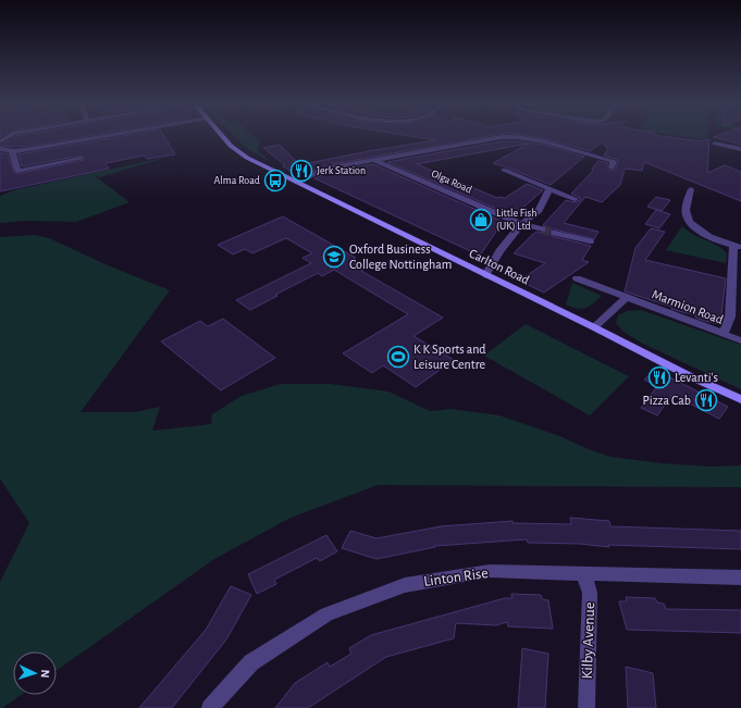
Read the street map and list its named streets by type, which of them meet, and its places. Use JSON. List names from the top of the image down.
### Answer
{
  "streets": {
    "main road": ["Carlton Road"],
    "street": [
      "Olga Road",
      "Marmion Road",
      "Linton Rise",
      "Kilby Avenue"
    ]
  },
  "crossings": [
    ["Linton Rise", "Kilby Avenue"]
  ],
  "places": {
    "restaurant": ["Jerk Station", "Levanti's", "Pizza Cab"],
    "bus stop": ["Alma Road"],
    "shop": ["Little Fish (UK) Ltd"],
    "school or university": ["Oxford Business College Nottingham"],
    "sports": ["K K Sports and Leisure Centre"]
  },
  "north": "right"
}
